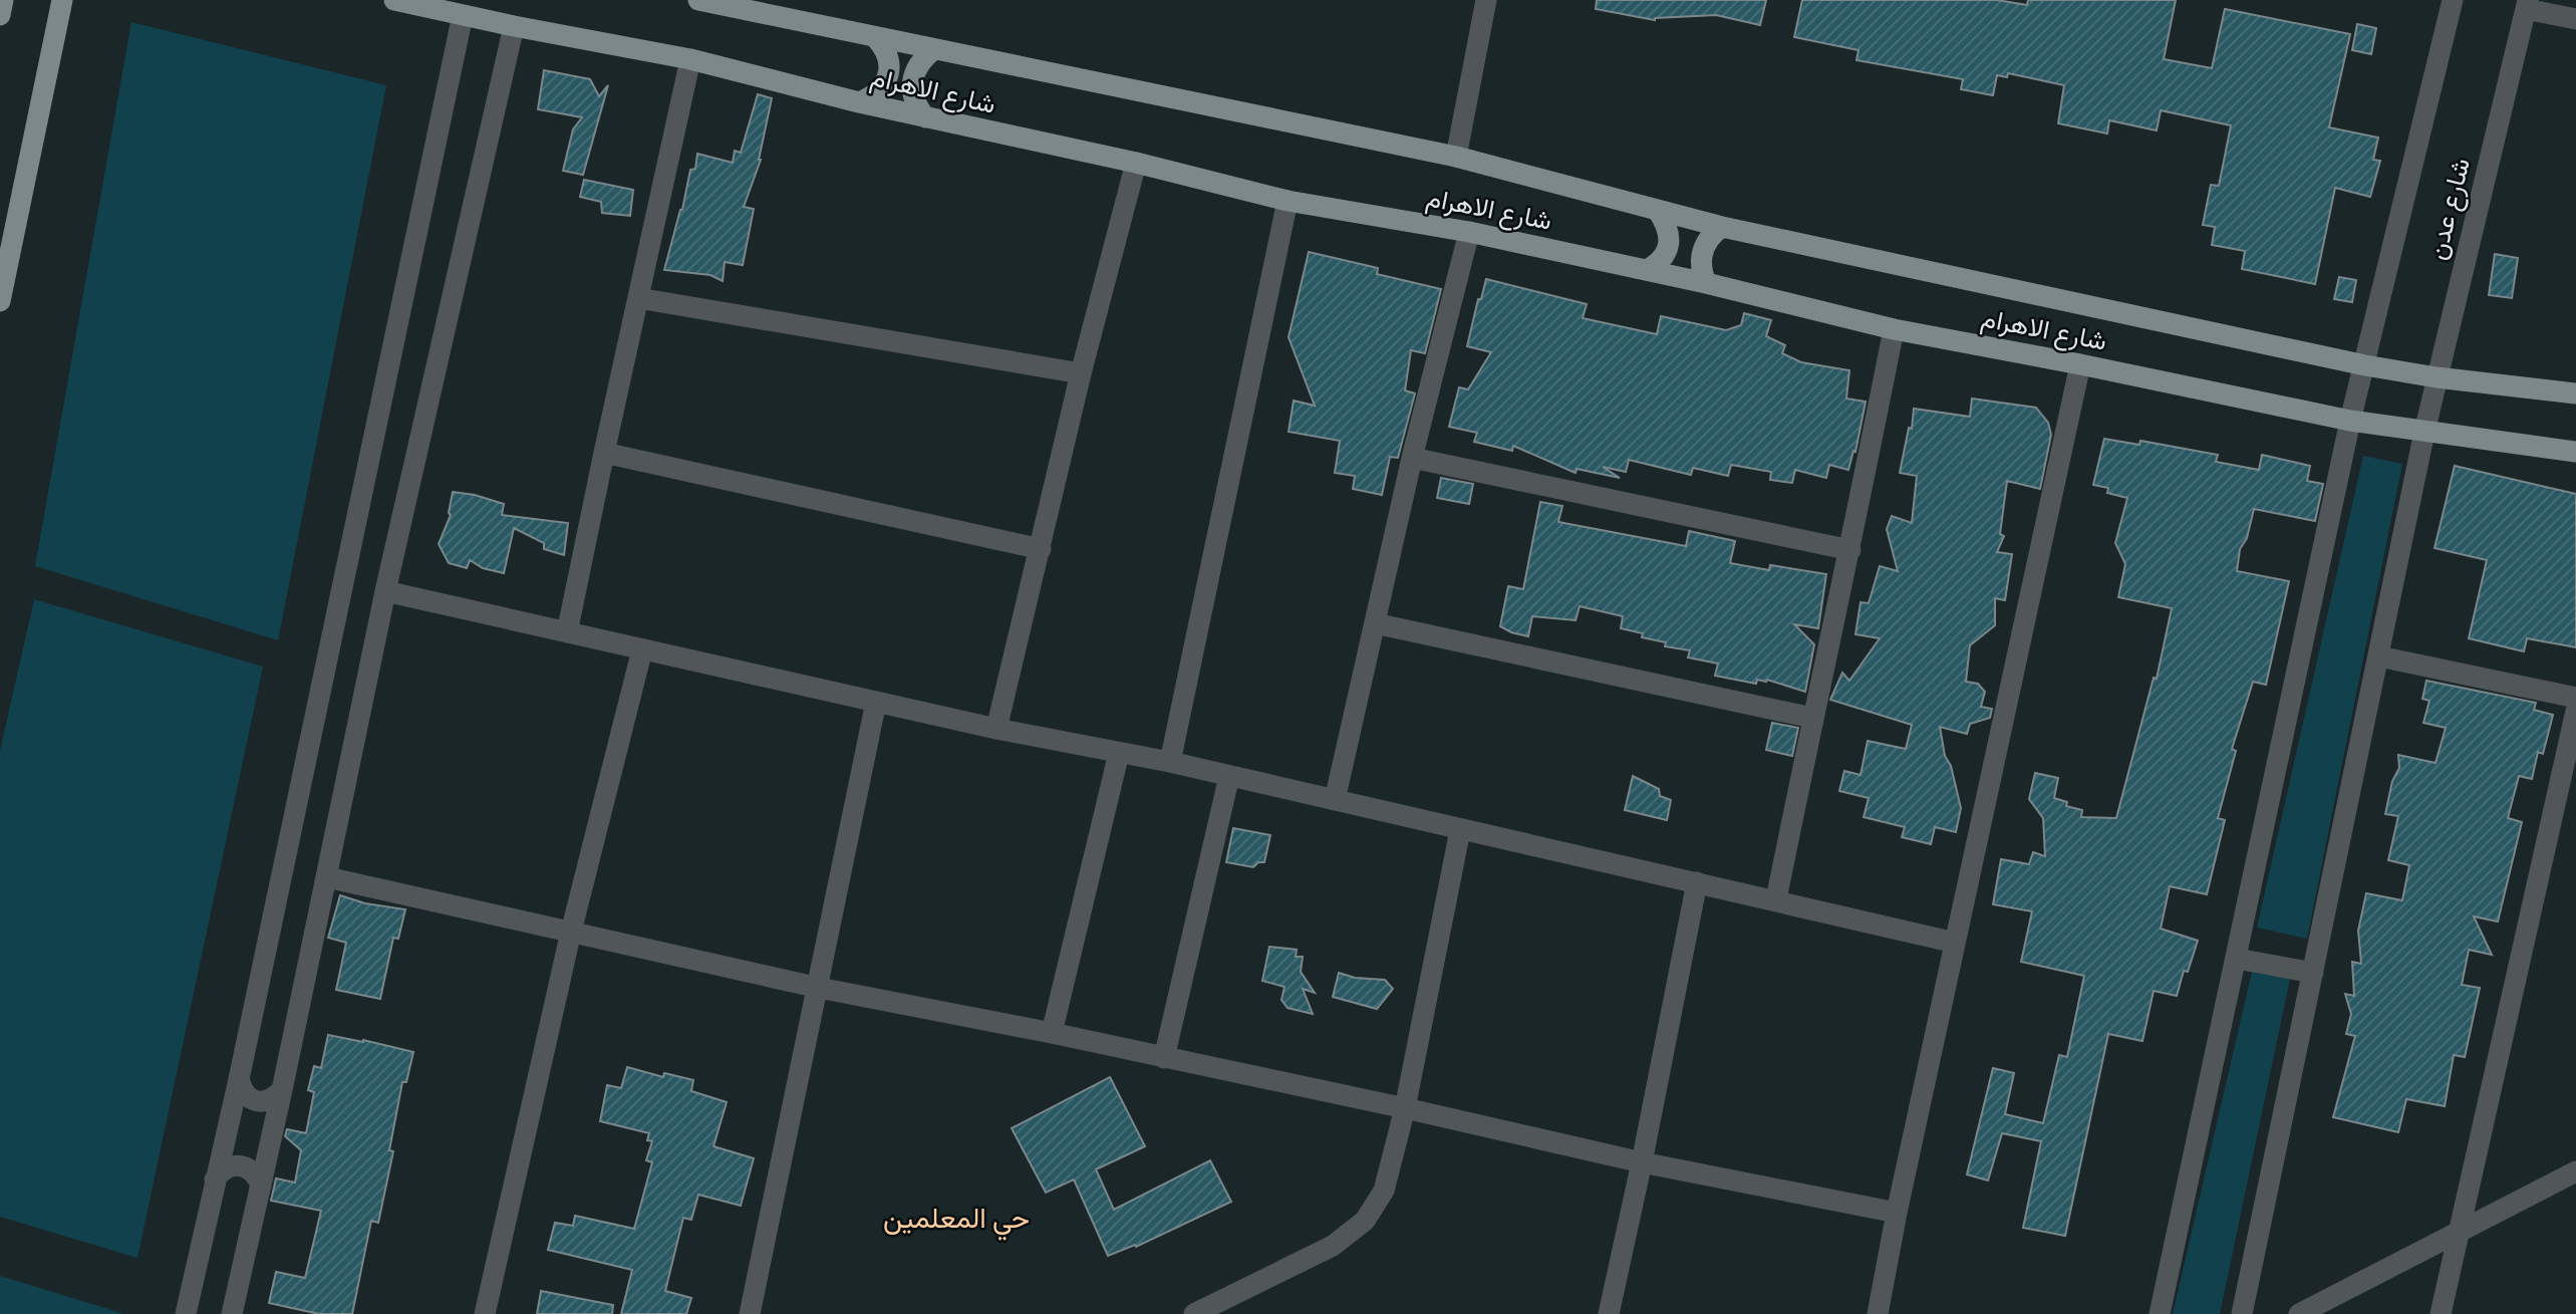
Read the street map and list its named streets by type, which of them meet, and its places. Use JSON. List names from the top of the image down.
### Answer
{
  "streets": {
    "main road": ["شارع الاهرام"],
    "street": ["شارع عدن"]
  },
  "crossings": [
    ["شارع الاهرام", "شارع عدن"]
  ],
  "districts": ["حي المعلمین"]
}
